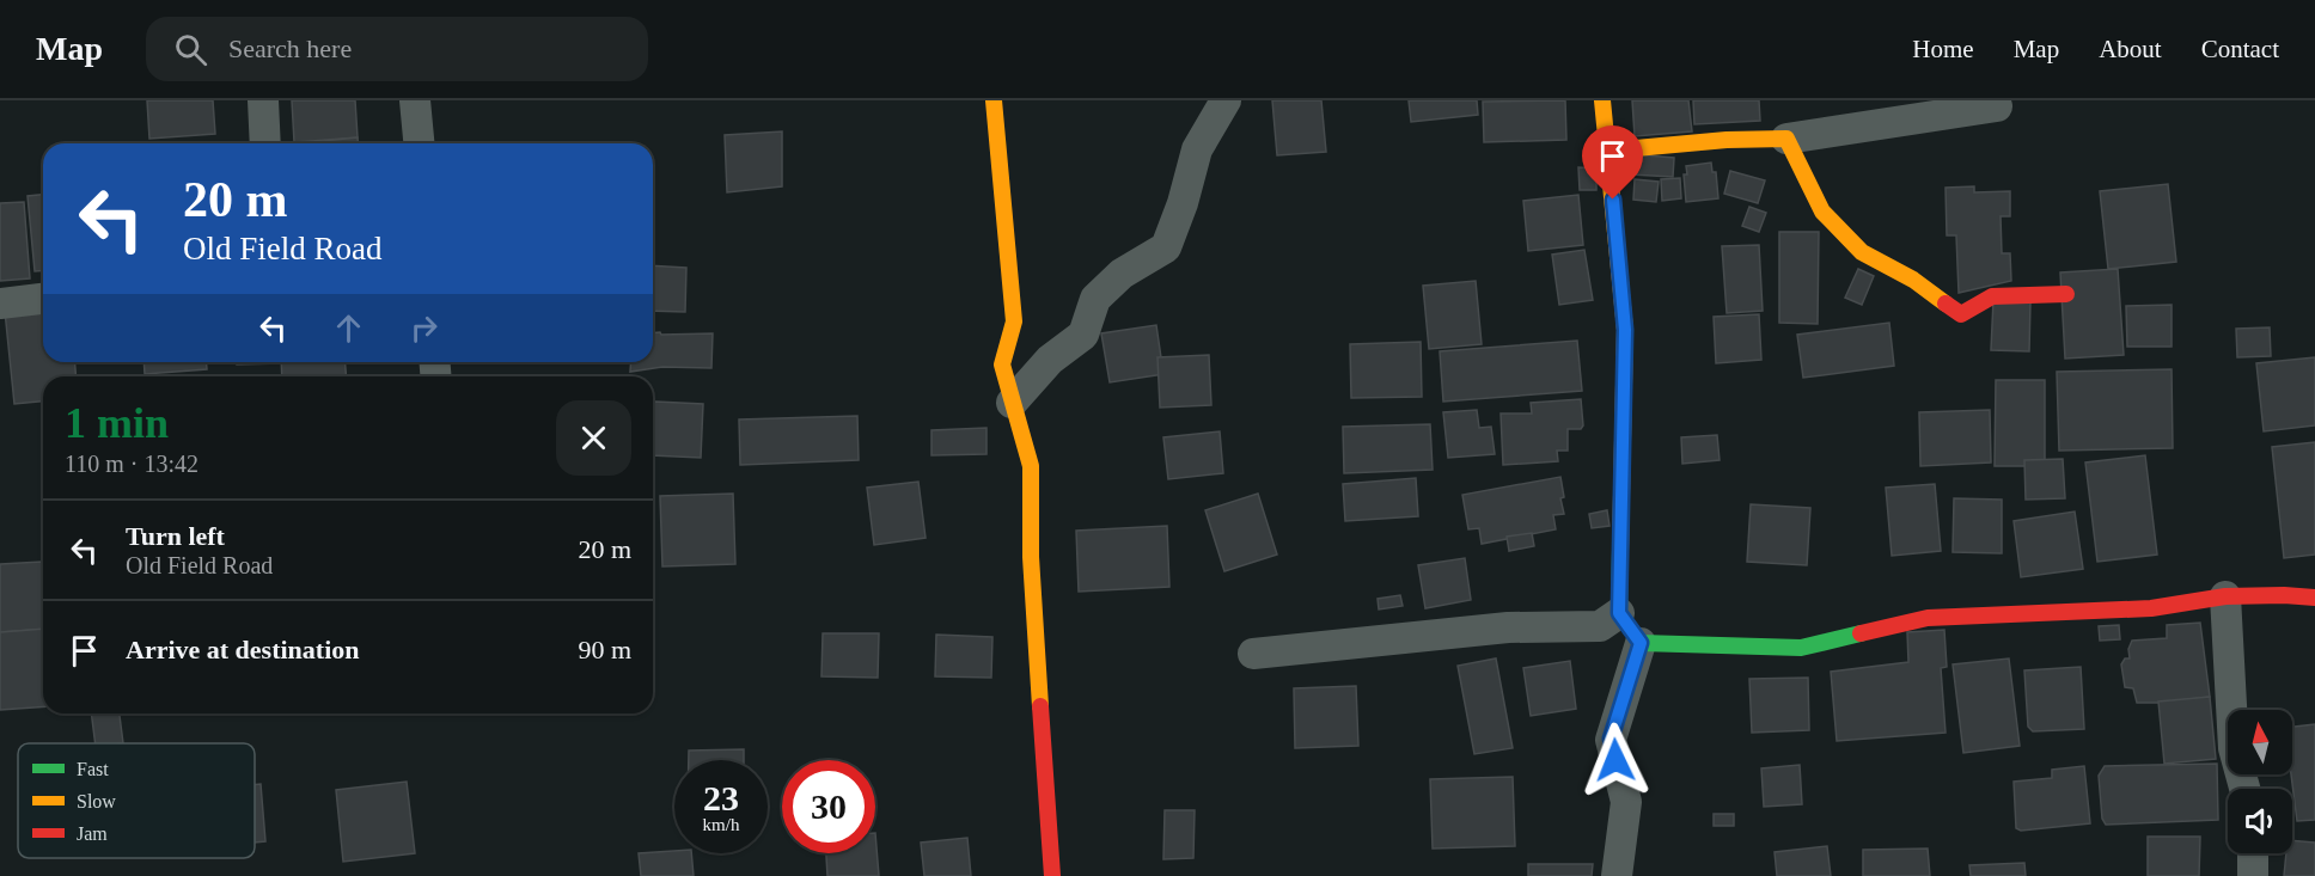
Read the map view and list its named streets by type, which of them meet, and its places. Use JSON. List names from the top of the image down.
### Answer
{
  "legend": ["Fast", "Slow", "Jam"],
  "north": "top",
  "page": {
    "header": "Map",
    "search": "Search here",
    "nav": [
      "Home",
      "Map",
      "About",
      "Contact"
    ],
    "turn": ["20 m", "Old Field Road"],
    "heading": ["1 min", "110 m · 13:42"],
    "list": [
      {
        "name": "Turn left",
        "note": "Old Field Road",
        "value": "20 m"
      },
      {
        "name": "Arrive at destination",
        "value": "90 m"
      }
    ],
    "speed": "23 km/h",
    "limit": "30"
  }
}
